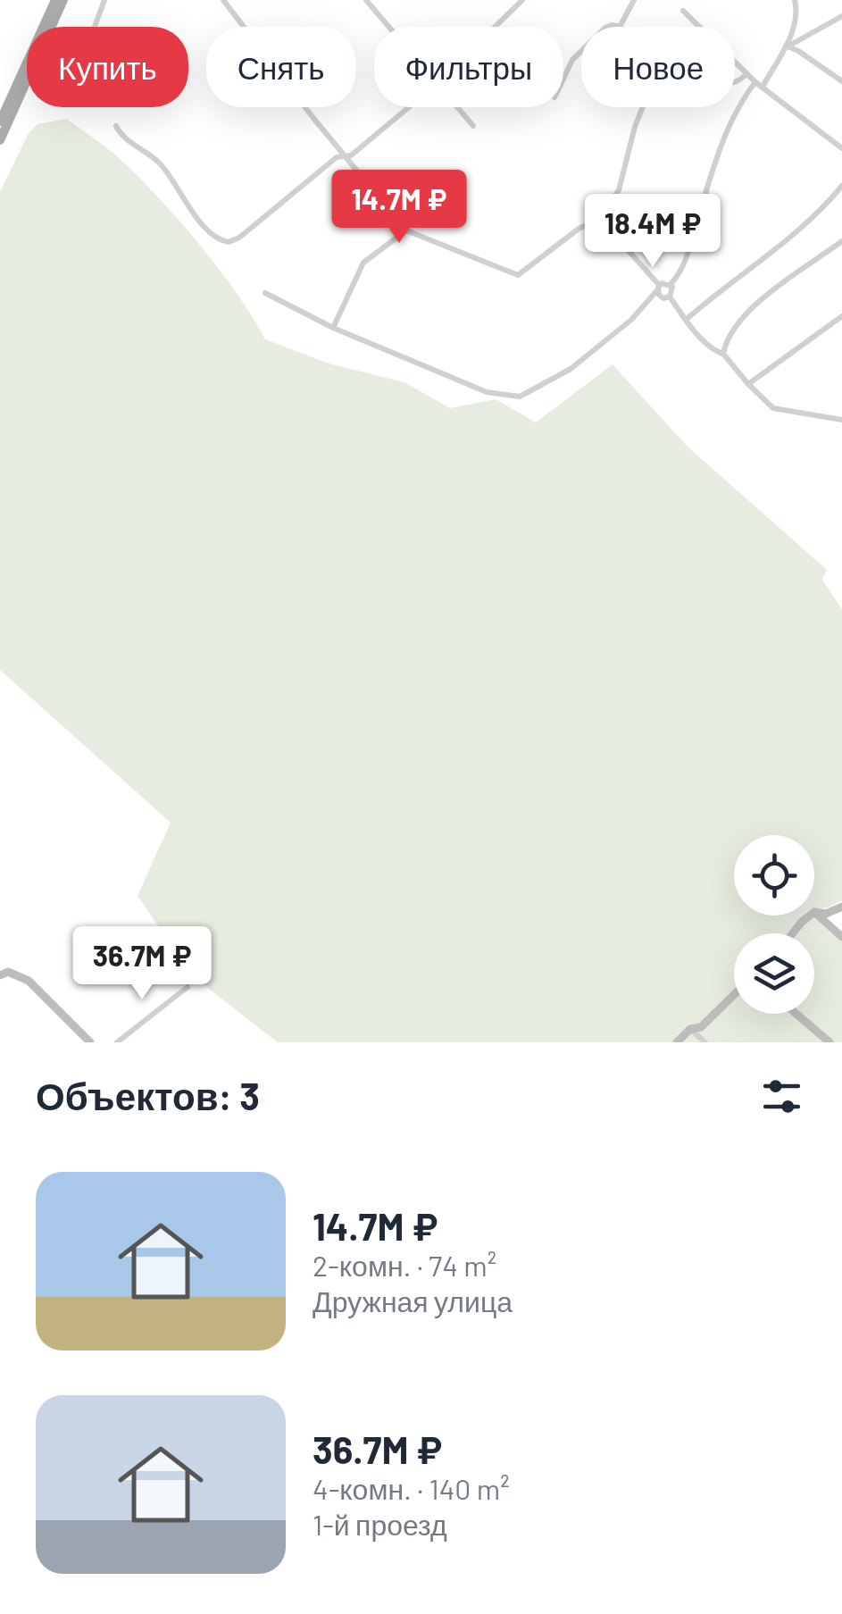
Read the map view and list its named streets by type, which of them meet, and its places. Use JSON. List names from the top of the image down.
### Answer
{
  "page": {
    "chip": [
      "Купить",
      "Снять",
      "Фильтры",
      "Новое"
    ],
    "price": ["14.7M ₽", "18.4M ₽", "36.7M ₽"],
    "heading": "Объектов: 3",
    "list": [
      {
        "name": "14.7M ₽",
        "note": "2-комн. · 74 m² · Дружная улица"
      },
      {
        "name": "36.7M ₽",
        "note": "4-комн. · 140 m² · 1-й проезд"
      }
    ]
  }
}
